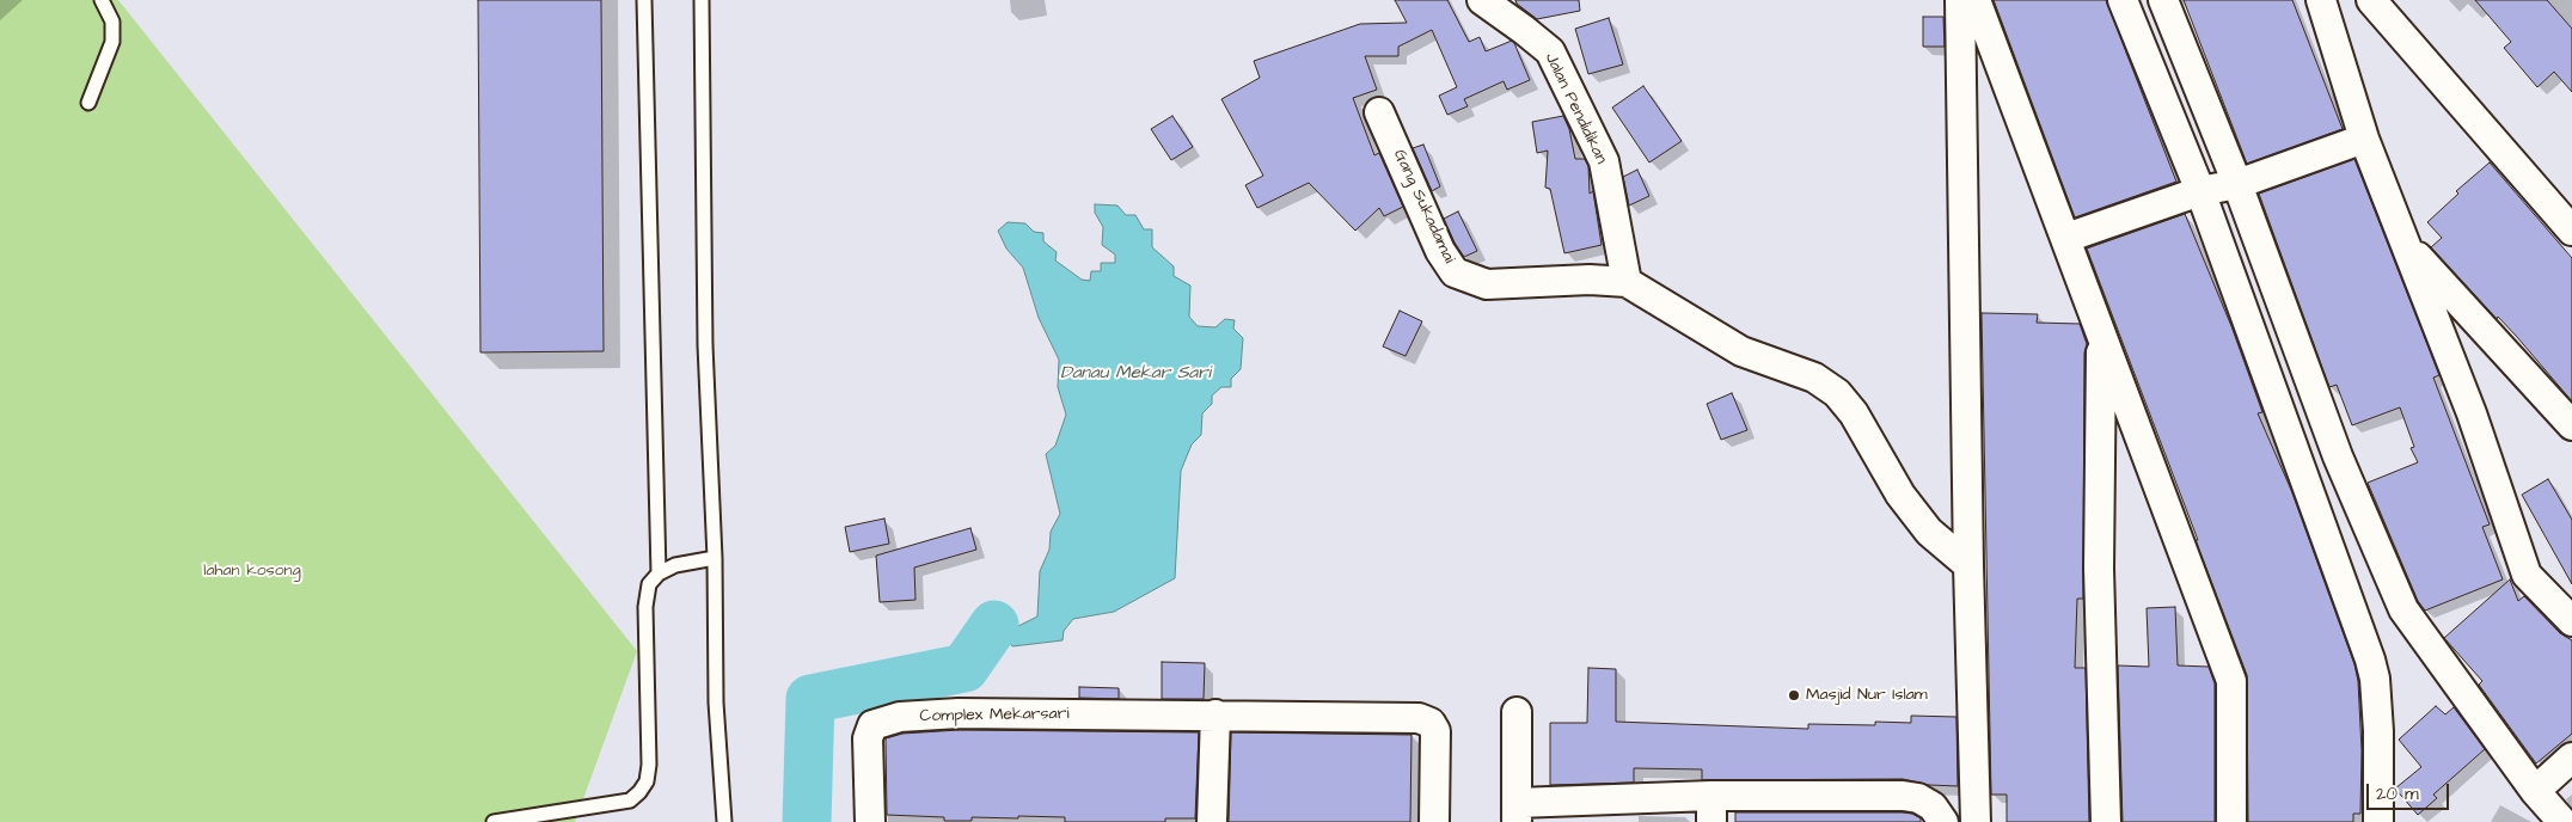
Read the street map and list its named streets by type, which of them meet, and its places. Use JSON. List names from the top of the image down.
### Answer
{
  "streets": {
    "street": ["Jalan Pendidikan", "Gang Sukadamai", "Complex Mekarsari"]
  },
  "crossings": [
    ["Jalan Pendidikan", "Gang Sukadamai"]
  ],
  "water": ["Danau Mekar Sari"],
  "parks": ["lahan kosong"],
  "places": ["Masjid Nur Islam"],
  "scale_bar": "20 m"
}
